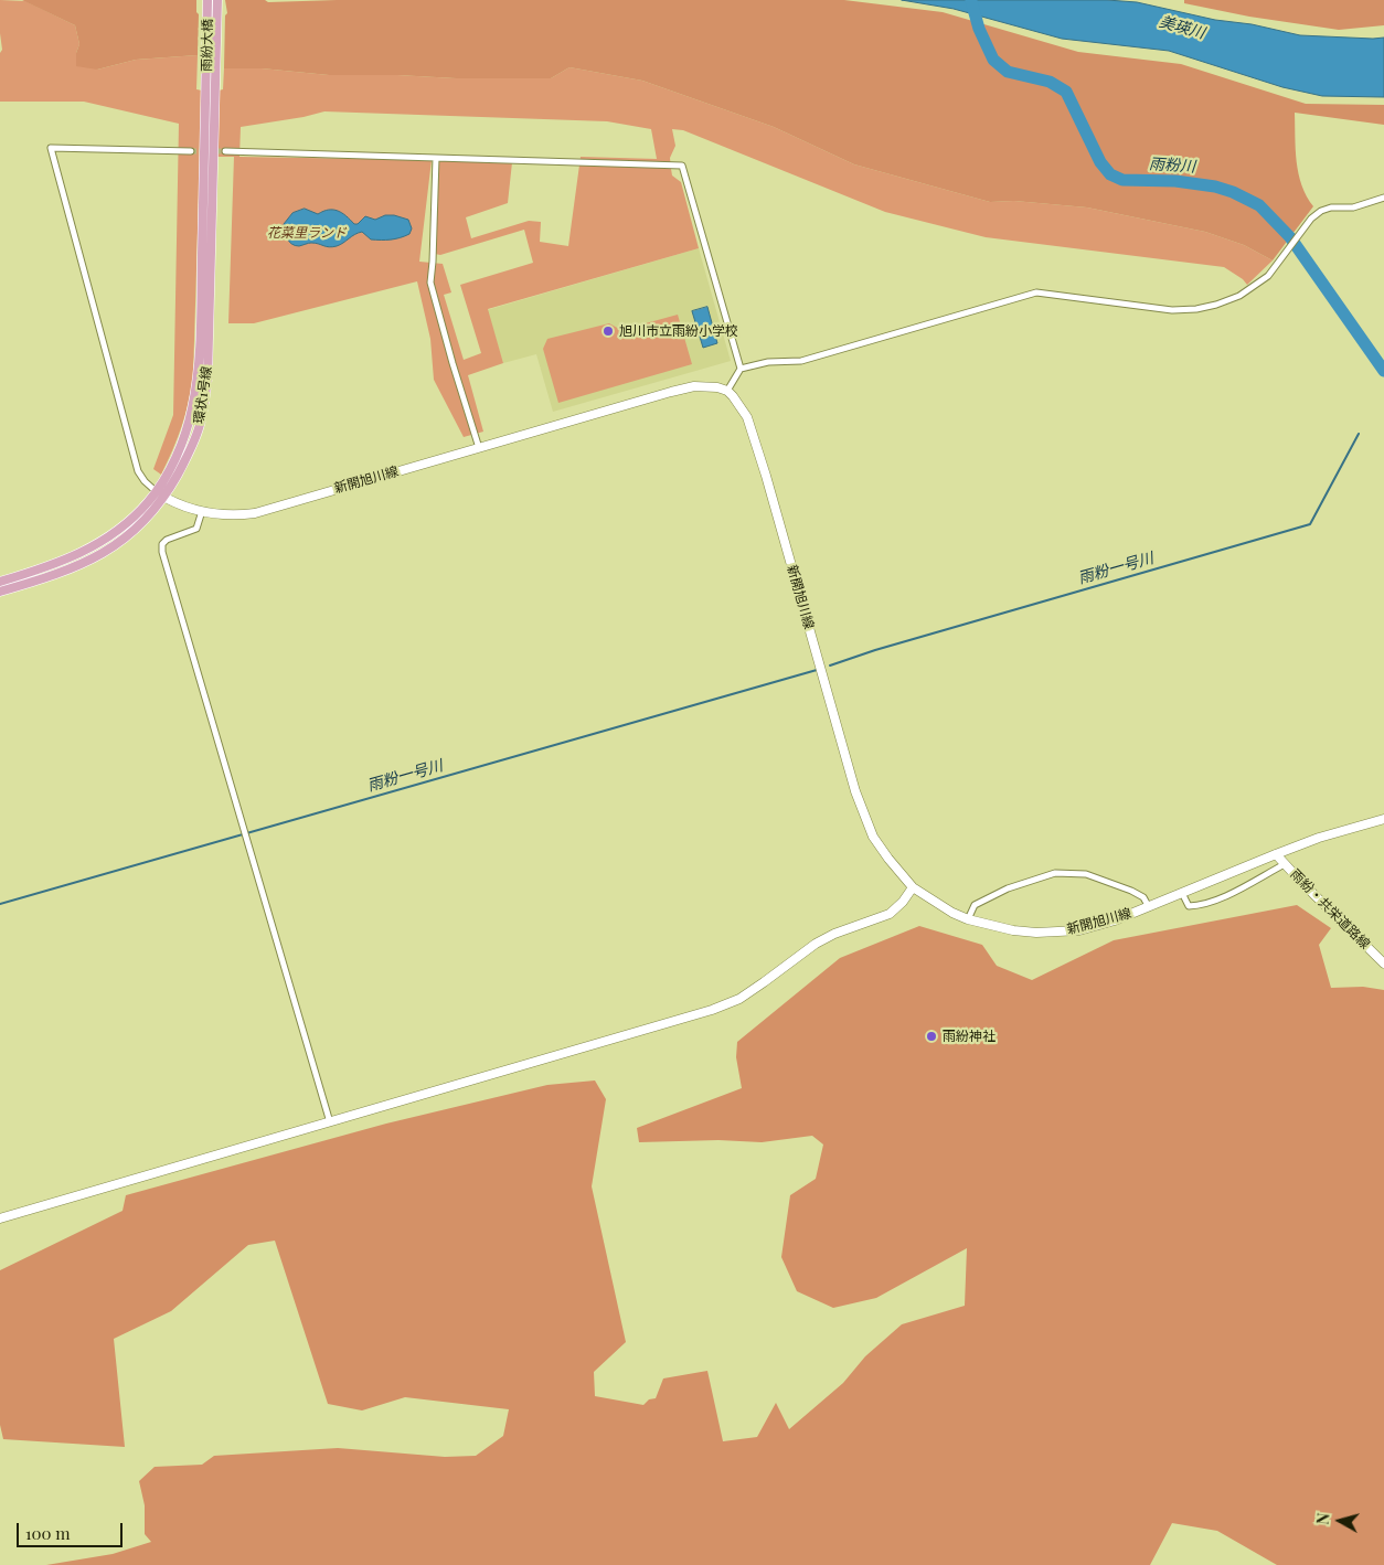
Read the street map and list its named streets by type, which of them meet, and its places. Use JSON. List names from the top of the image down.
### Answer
{
  "streets": {
    "main road": [
      "雨紛大橋",
      "環状1号線",
      "新開旭川線",
      "雨紛・共栄道路線"
    ]
  },
  "crossings": [
    ["雨紛大橋", "環状1号線"],
    ["環状1号線", "新開旭川線"],
    ["新開旭川線", "雨紛・共栄道路線"]
  ],
  "water": ["美瑛川", "雨粉川", "雨粉一号川"],
  "parks": ["花菜里ランド"],
  "places": ["旭川市立雨紛小学校", "雨紛神社"],
  "scale_bar": "100 m",
  "north": "left"
}
